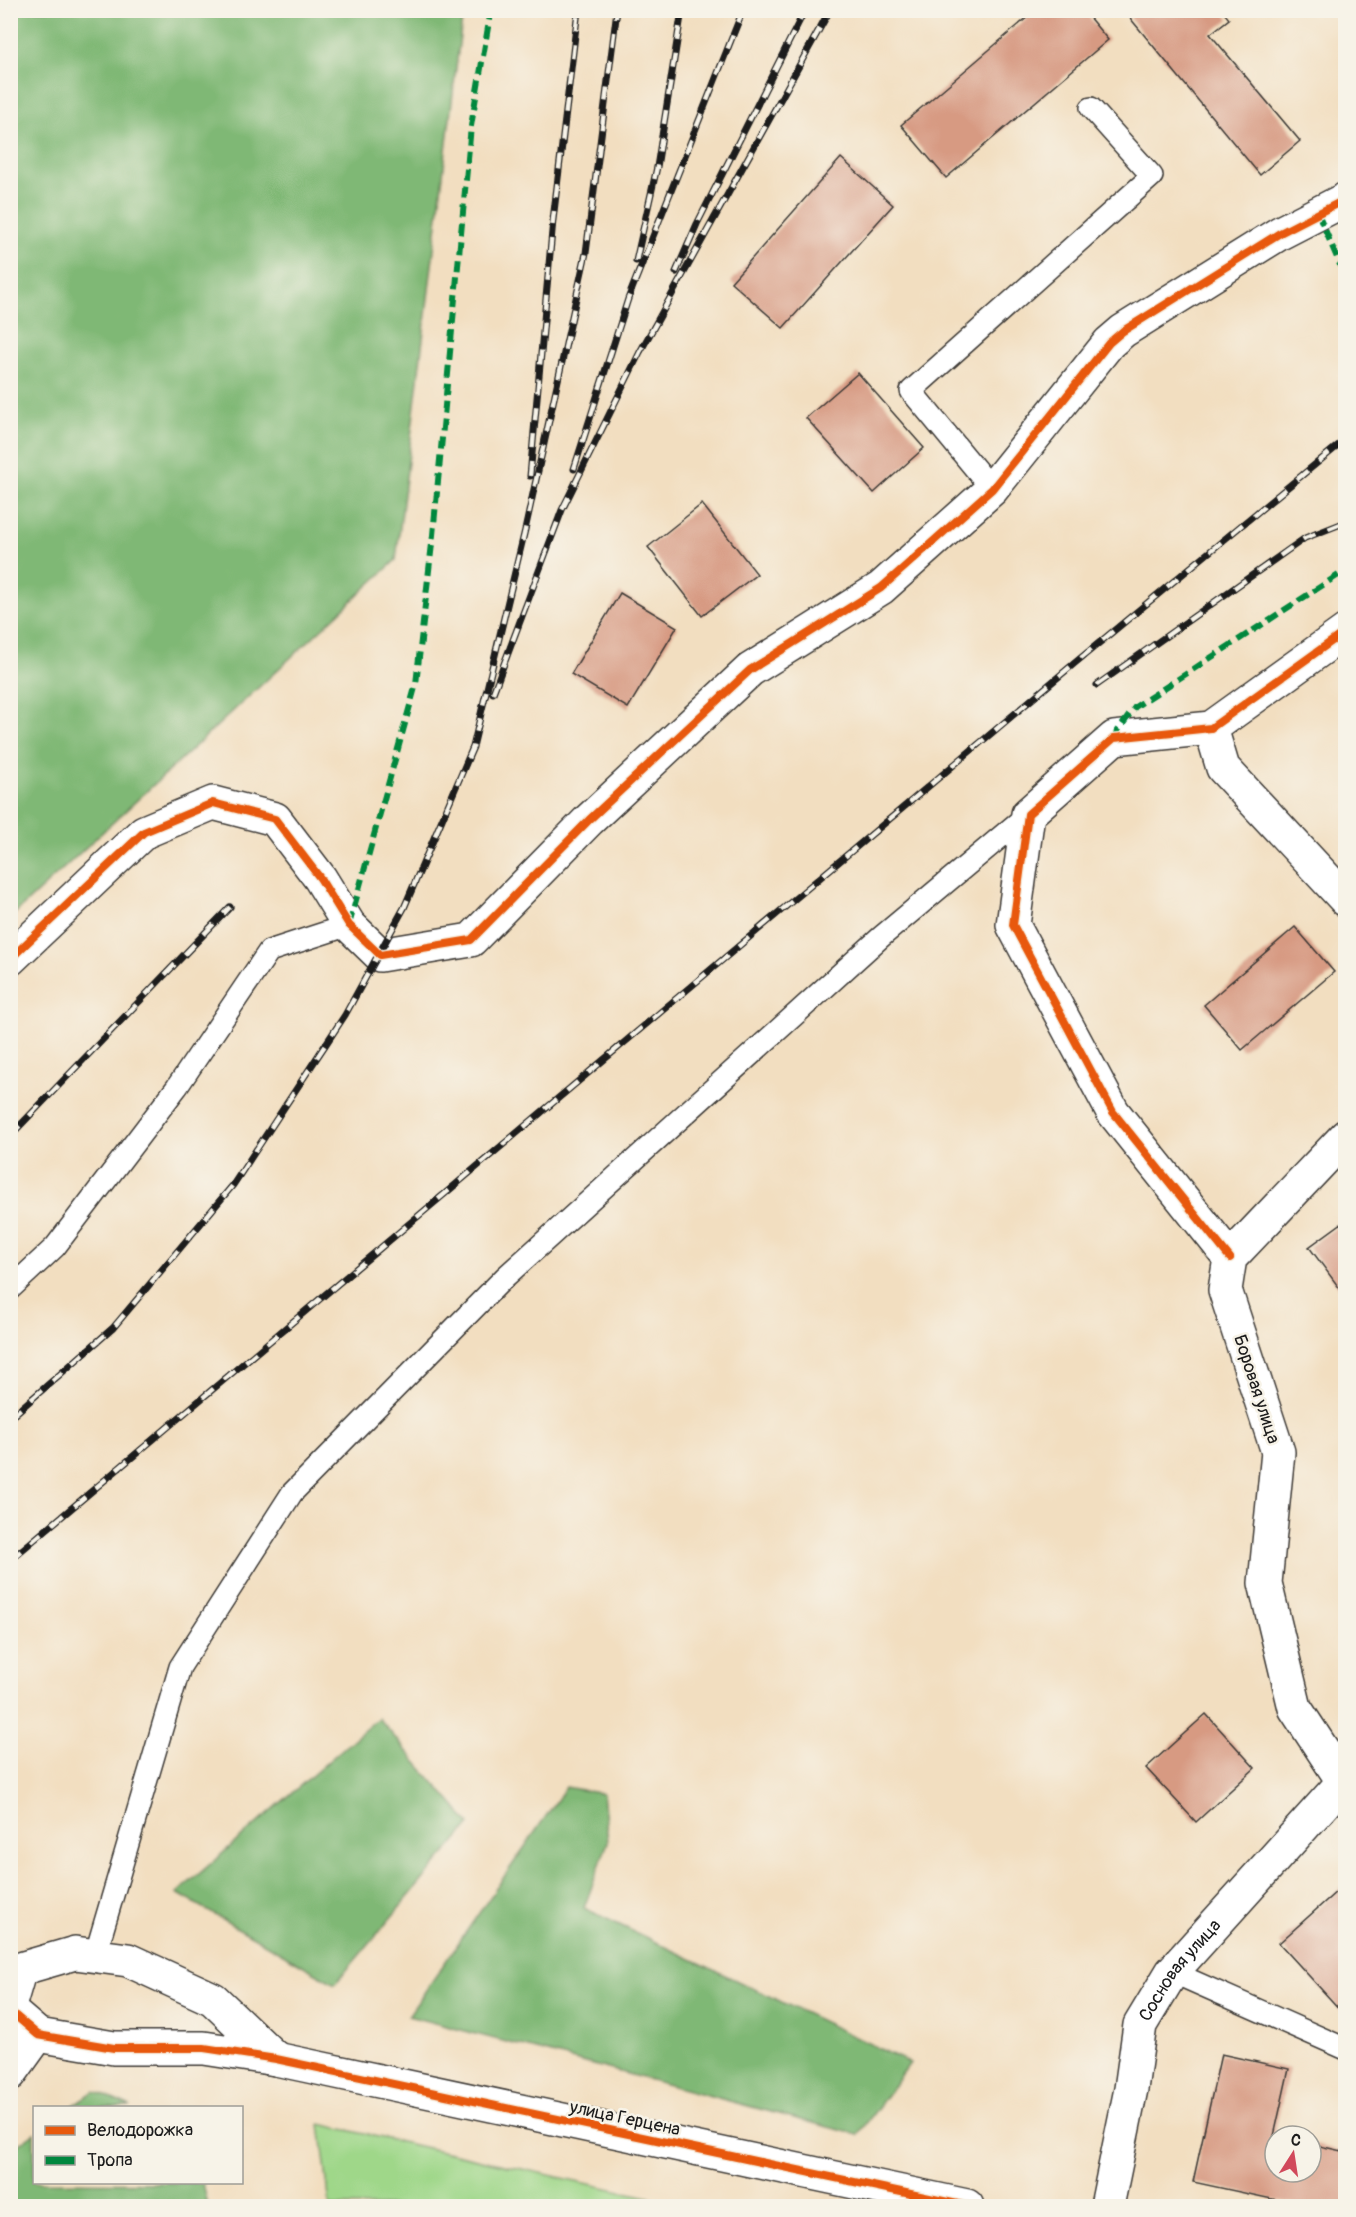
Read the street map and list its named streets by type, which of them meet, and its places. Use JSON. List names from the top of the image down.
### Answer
{
  "streets": {
    "street": ["Боровая улица", "Сосновая улица", "улица Герцена"]
  },
  "crossings": [
    ["Боровая улица", "Сосновая улица"]
  ],
  "legend": ["Велодорожка", "Тропа"],
  "north": "top"
}
